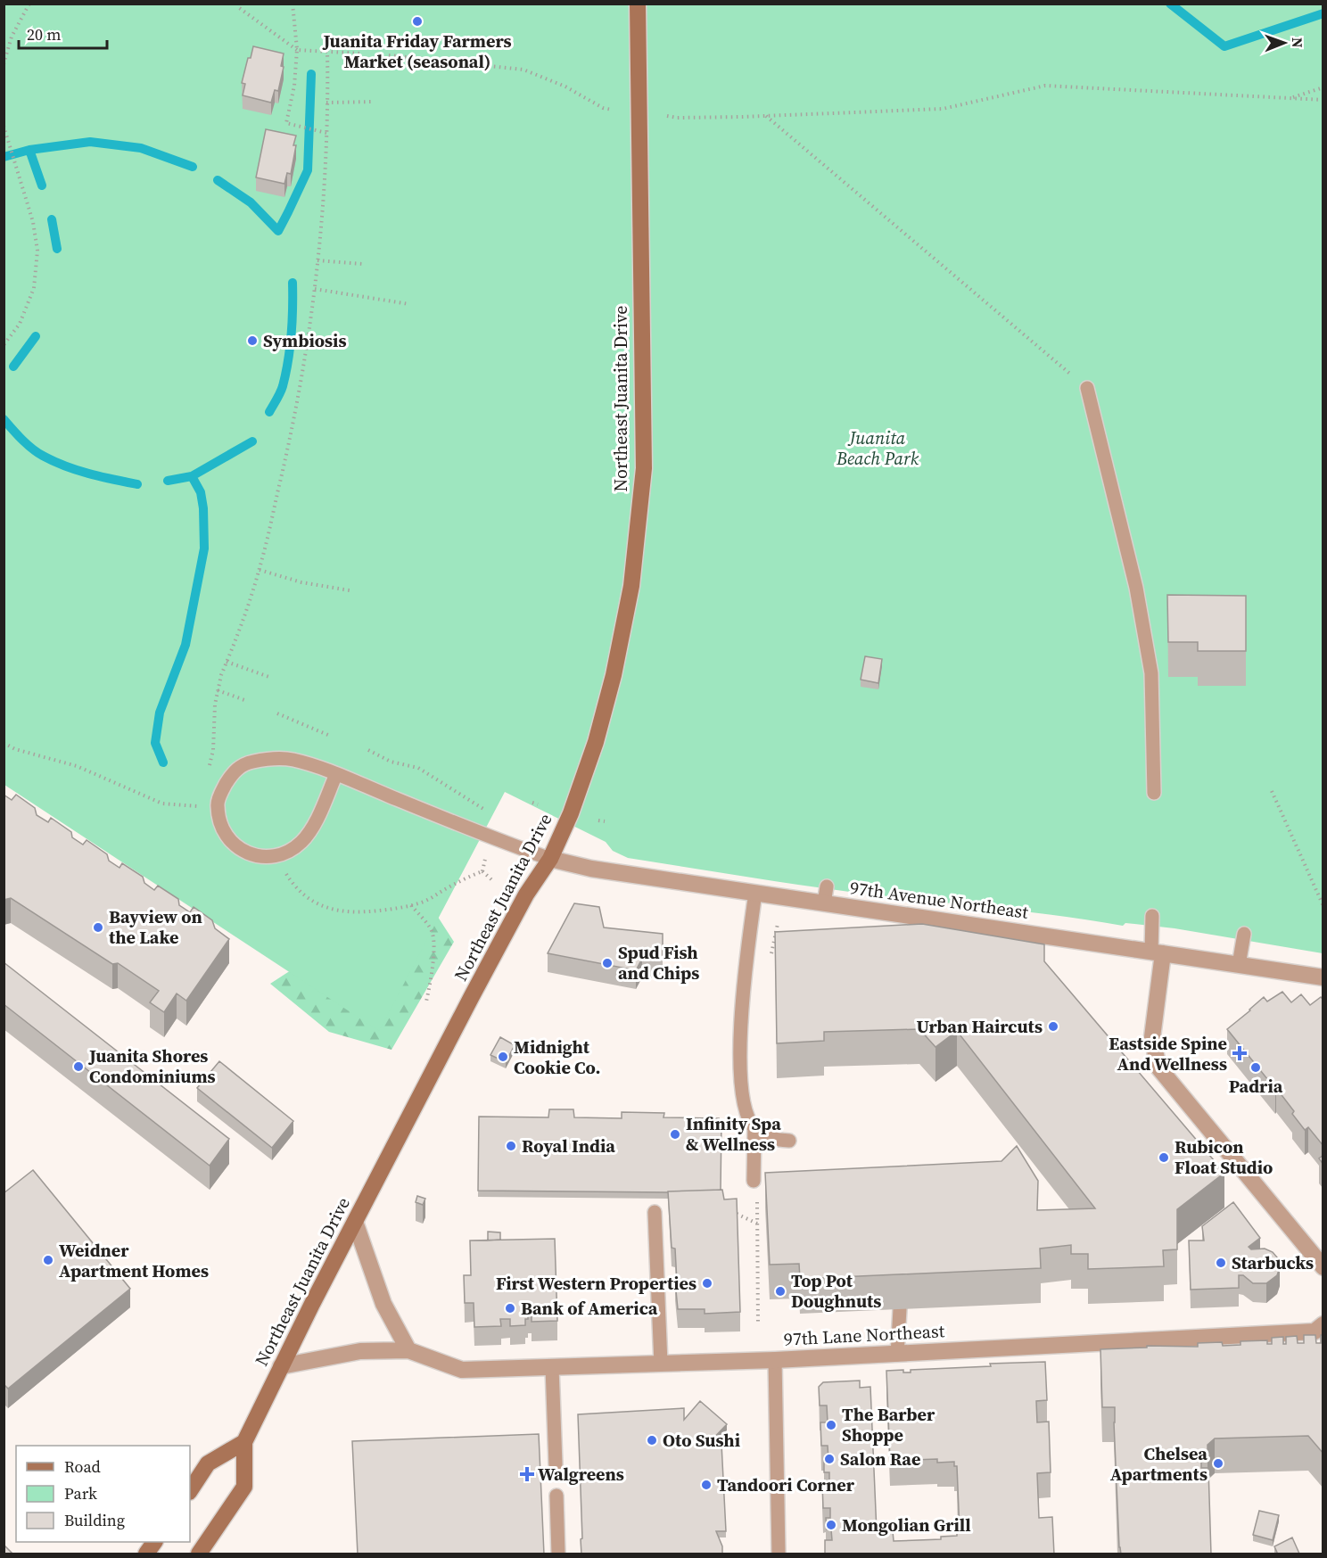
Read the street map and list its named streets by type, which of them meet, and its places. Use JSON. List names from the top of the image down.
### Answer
{
  "streets": {
    "main road": ["Northeast Juanita Drive"],
    "street": ["97th Avenue Northeast", "97th Lane Northeast"]
  },
  "crossings": [
    ["Northeast Juanita Drive", "97th Avenue Northeast"],
    ["Northeast Juanita Drive", "97th Lane Northeast"]
  ],
  "parks": ["Juanita Beach Park"],
  "places": {
    "other": [
      "Juanita Friday Farmers Market (seasonal)",
      "Symbiosis",
      "Bayview on the Lake",
      "Spud Fish and Chips",
      "Urban Haircuts",
      "Midnight Cookie Co.",
      "Juanita Shores Condominiums",
      "Padria",
      "Infinity Spa & Wellness",
      "Royal India",
      "Rubicon Float Studio",
      "Weidner Apartment Homes",
      "Starbucks",
      "First Western Properties",
      "Top Pot Doughnuts",
      "Bank of America",
      "The Barber Shoppe",
      "Oto Sushi",
      "Salon Rae",
      "Chelsea Apartments",
      "Tandoori Corner",
      "Mongolian Grill"
    ],
    "health": ["Eastside Spine And Wellness", "Walgreens"]
  },
  "legend": ["Road", "Park", "Building"],
  "scale_bar": "20 m",
  "north": "right"
}
